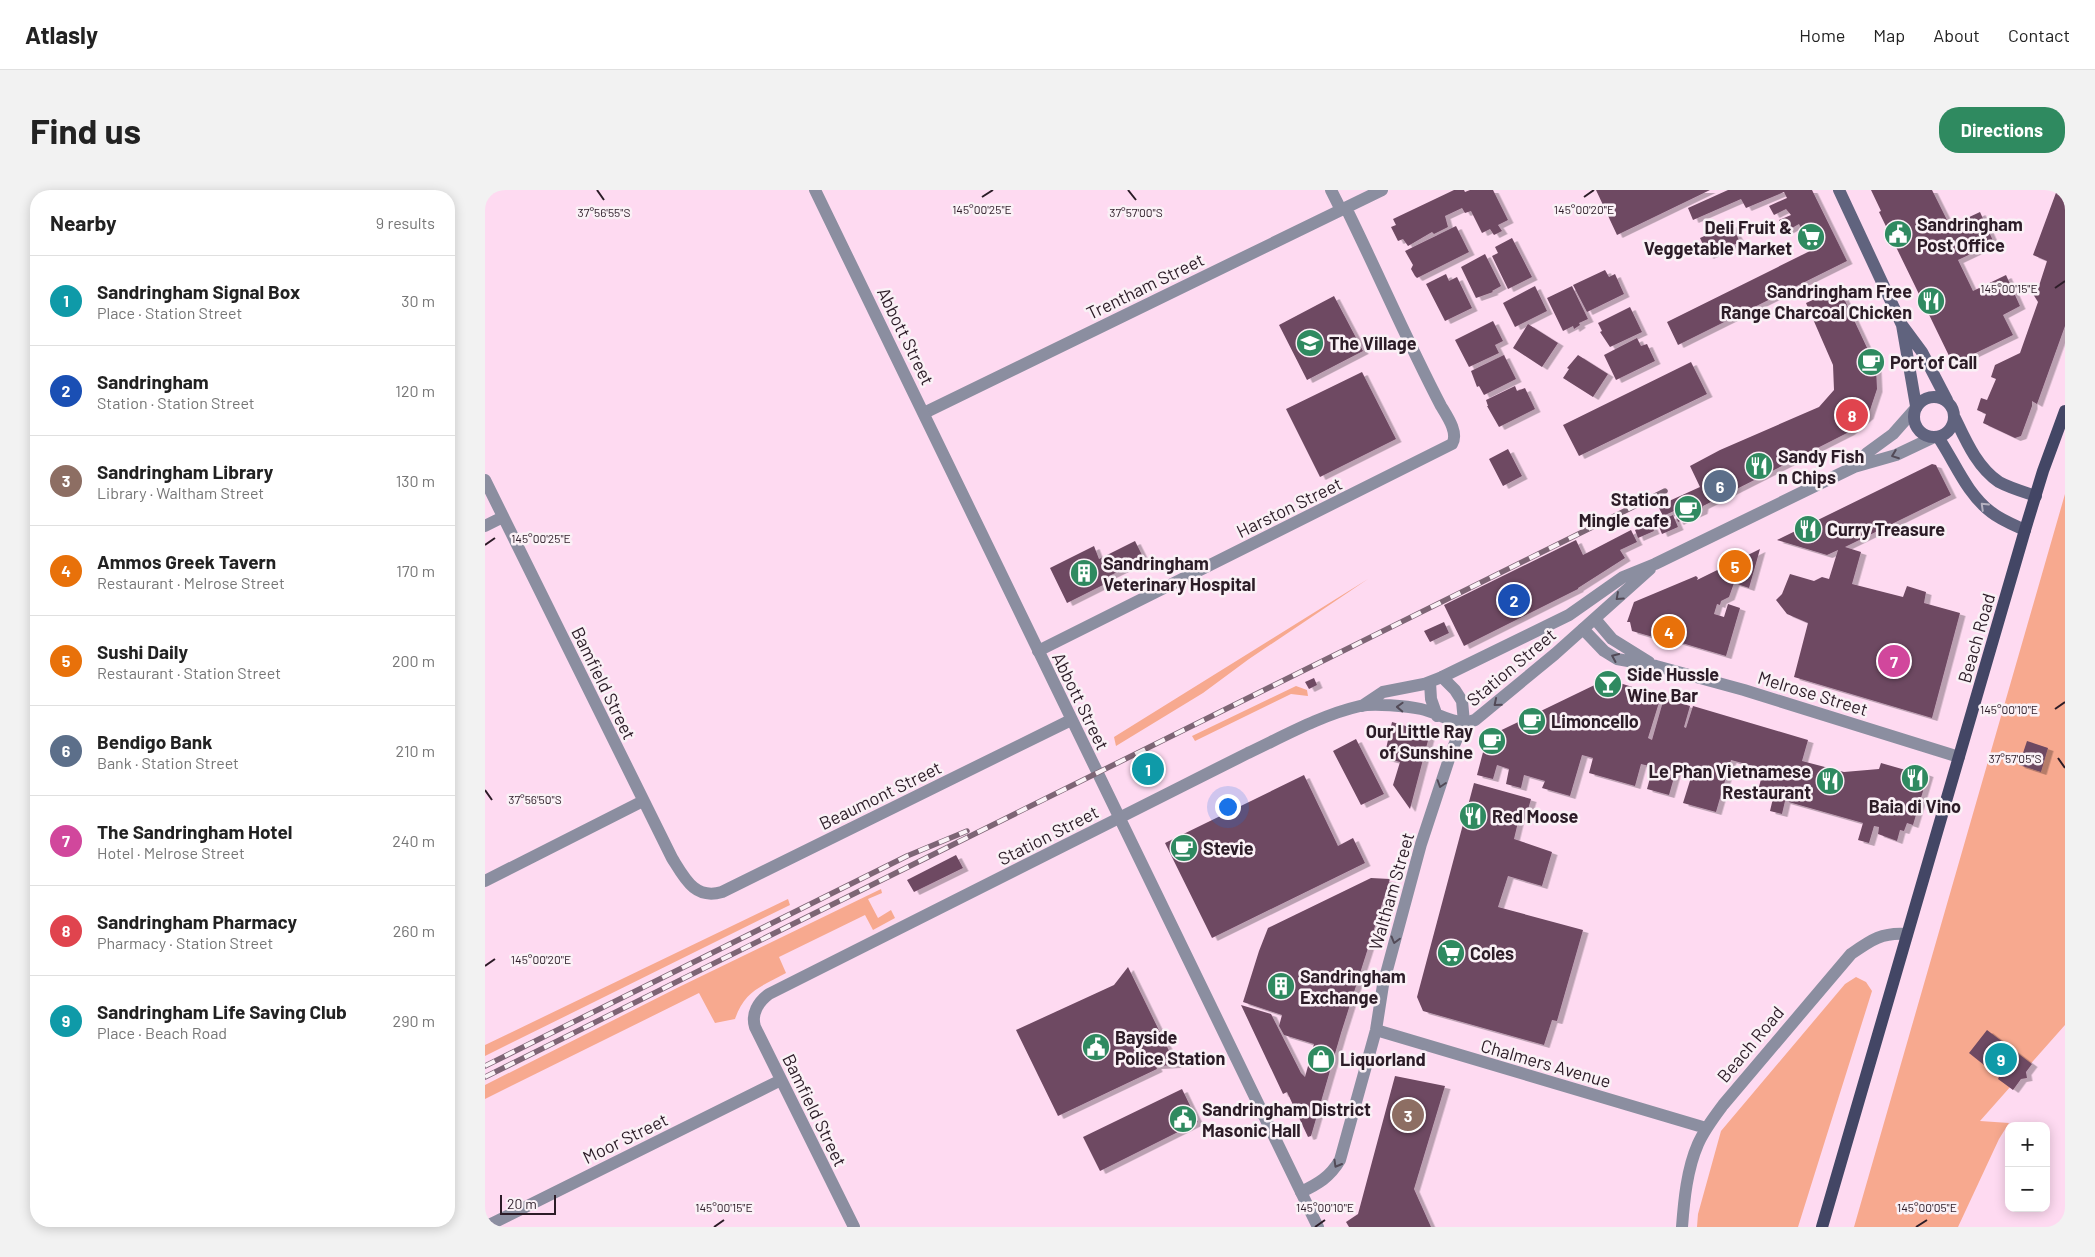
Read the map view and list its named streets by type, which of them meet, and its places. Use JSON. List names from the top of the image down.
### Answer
{
  "streets": {
    "main road": ["Beach Road"],
    "street": [
      "Trentham Street",
      "Abbott Street",
      "Harston Street",
      "Station Street",
      "Bamfield Street",
      "Melrose Street",
      "Beaumont Street",
      "Waltham Street",
      "Chalmers Avenue",
      "Moor Street"
    ]
  },
  "crossings": [
    ["Trentham Street", "Abbott Street"],
    ["Trentham Street", "Harston Street"],
    ["Abbott Street", "Harston Street"],
    ["Abbott Street", "Station Street"],
    ["Abbott Street", "Beaumont Street"],
    ["Abbott Street", "Waltham Street"],
    ["Beach Road", "Melrose Street"],
    ["Beach Road", "Chalmers Avenue"],
    ["Station Street", "Bamfield Street"],
    ["Station Street", "Melrose Street"],
    ["Station Street", "Waltham Street"],
    ["Bamfield Street", "Beaumont Street"],
    ["Bamfield Street", "Moor Street"],
    ["Waltham Street", "Chalmers Avenue"]
  ],
  "one_way": ["Waltham Street"],
  "places": {
    "public building": ["Sandringham Post Office", "Bayside Police Station", "Sandringham District Masonic Hall"],
    "supermarket": ["Deli Fruit & Veggetable Market", "Coles"],
    "restaurant": [
      "Sandringham Free Range Charcoal Chicken",
      "Sandy Fish n Chips",
      "Curry Treasure",
      "Baia di Vino",
      "Le Phan Vietnamese Restaurant",
      "Red Moose"
    ],
    "school or university": ["The Village"],
    "cafe": [
      "Port of Call",
      "Station Mingle cafe",
      "Limoncello",
      "Our Little Ray of Sunshine",
      "Stevie"
    ],
    "building": ["Sandringham Veterinary Hospital", "Sandringham Exchange"],
    "bar": ["Side Hussle Wine Bar"],
    "shop": ["Liquorland"]
  },
  "scale_bar": "20 m",
  "page": {
    "header": "Atlasly",
    "nav": [
      "Home",
      "Map",
      "About",
      "Contact"
    ],
    "buttons": "Directions",
    "title": "Find us",
    "heading": ["Nearby", "9 results"],
    "list": [
      {
        "mark": "1",
        "name": "Sandringham Signal Box",
        "note": "Place · Station Street",
        "value": "30 m"
      },
      {
        "mark": "2",
        "name": "Sandringham",
        "note": "Station · Station Street",
        "value": "120 m"
      },
      {
        "mark": "3",
        "name": "Sandringham Library",
        "note": "Library · Waltham Street",
        "value": "130 m"
      },
      {
        "mark": "4",
        "name": "Ammos Greek Tavern",
        "note": "Restaurant · Melrose Street",
        "value": "170 m"
      },
      {
        "mark": "5",
        "name": "Sushi Daily",
        "note": "Restaurant · Station Street",
        "value": "200 m"
      },
      {
        "mark": "6",
        "name": "Bendigo Bank",
        "note": "Bank · Station Street",
        "value": "210 m"
      },
      {
        "mark": "7",
        "name": "The Sandringham Hotel",
        "note": "Hotel · Melrose Street",
        "value": "240 m"
      },
      {
        "mark": "8",
        "name": "Sandringham Pharmacy",
        "note": "Pharmacy · Station Street",
        "value": "260 m"
      },
      {
        "mark": "9",
        "name": "Sandringham Life Saving Club",
        "note": "Place · Beach Road",
        "value": "290 m"
      }
    ],
    "pins": [
      "8",
      "6",
      "5",
      "2",
      "4",
      "7",
      "1",
      "9",
      "3"
    ],
    "map_buttons": ["+", "−"],
    "scale": "20 m"
  },
  "coordinates": [
    "145°00'25\"E",
    "145°00'20\"E",
    "37°56'55\"S",
    "37°57'00\"S",
    "145°00'15\"E",
    "145°00'10\"E",
    "37°57'05\"S",
    "37°56'50\"S",
    "145°00'05\"E"
  ]
}
